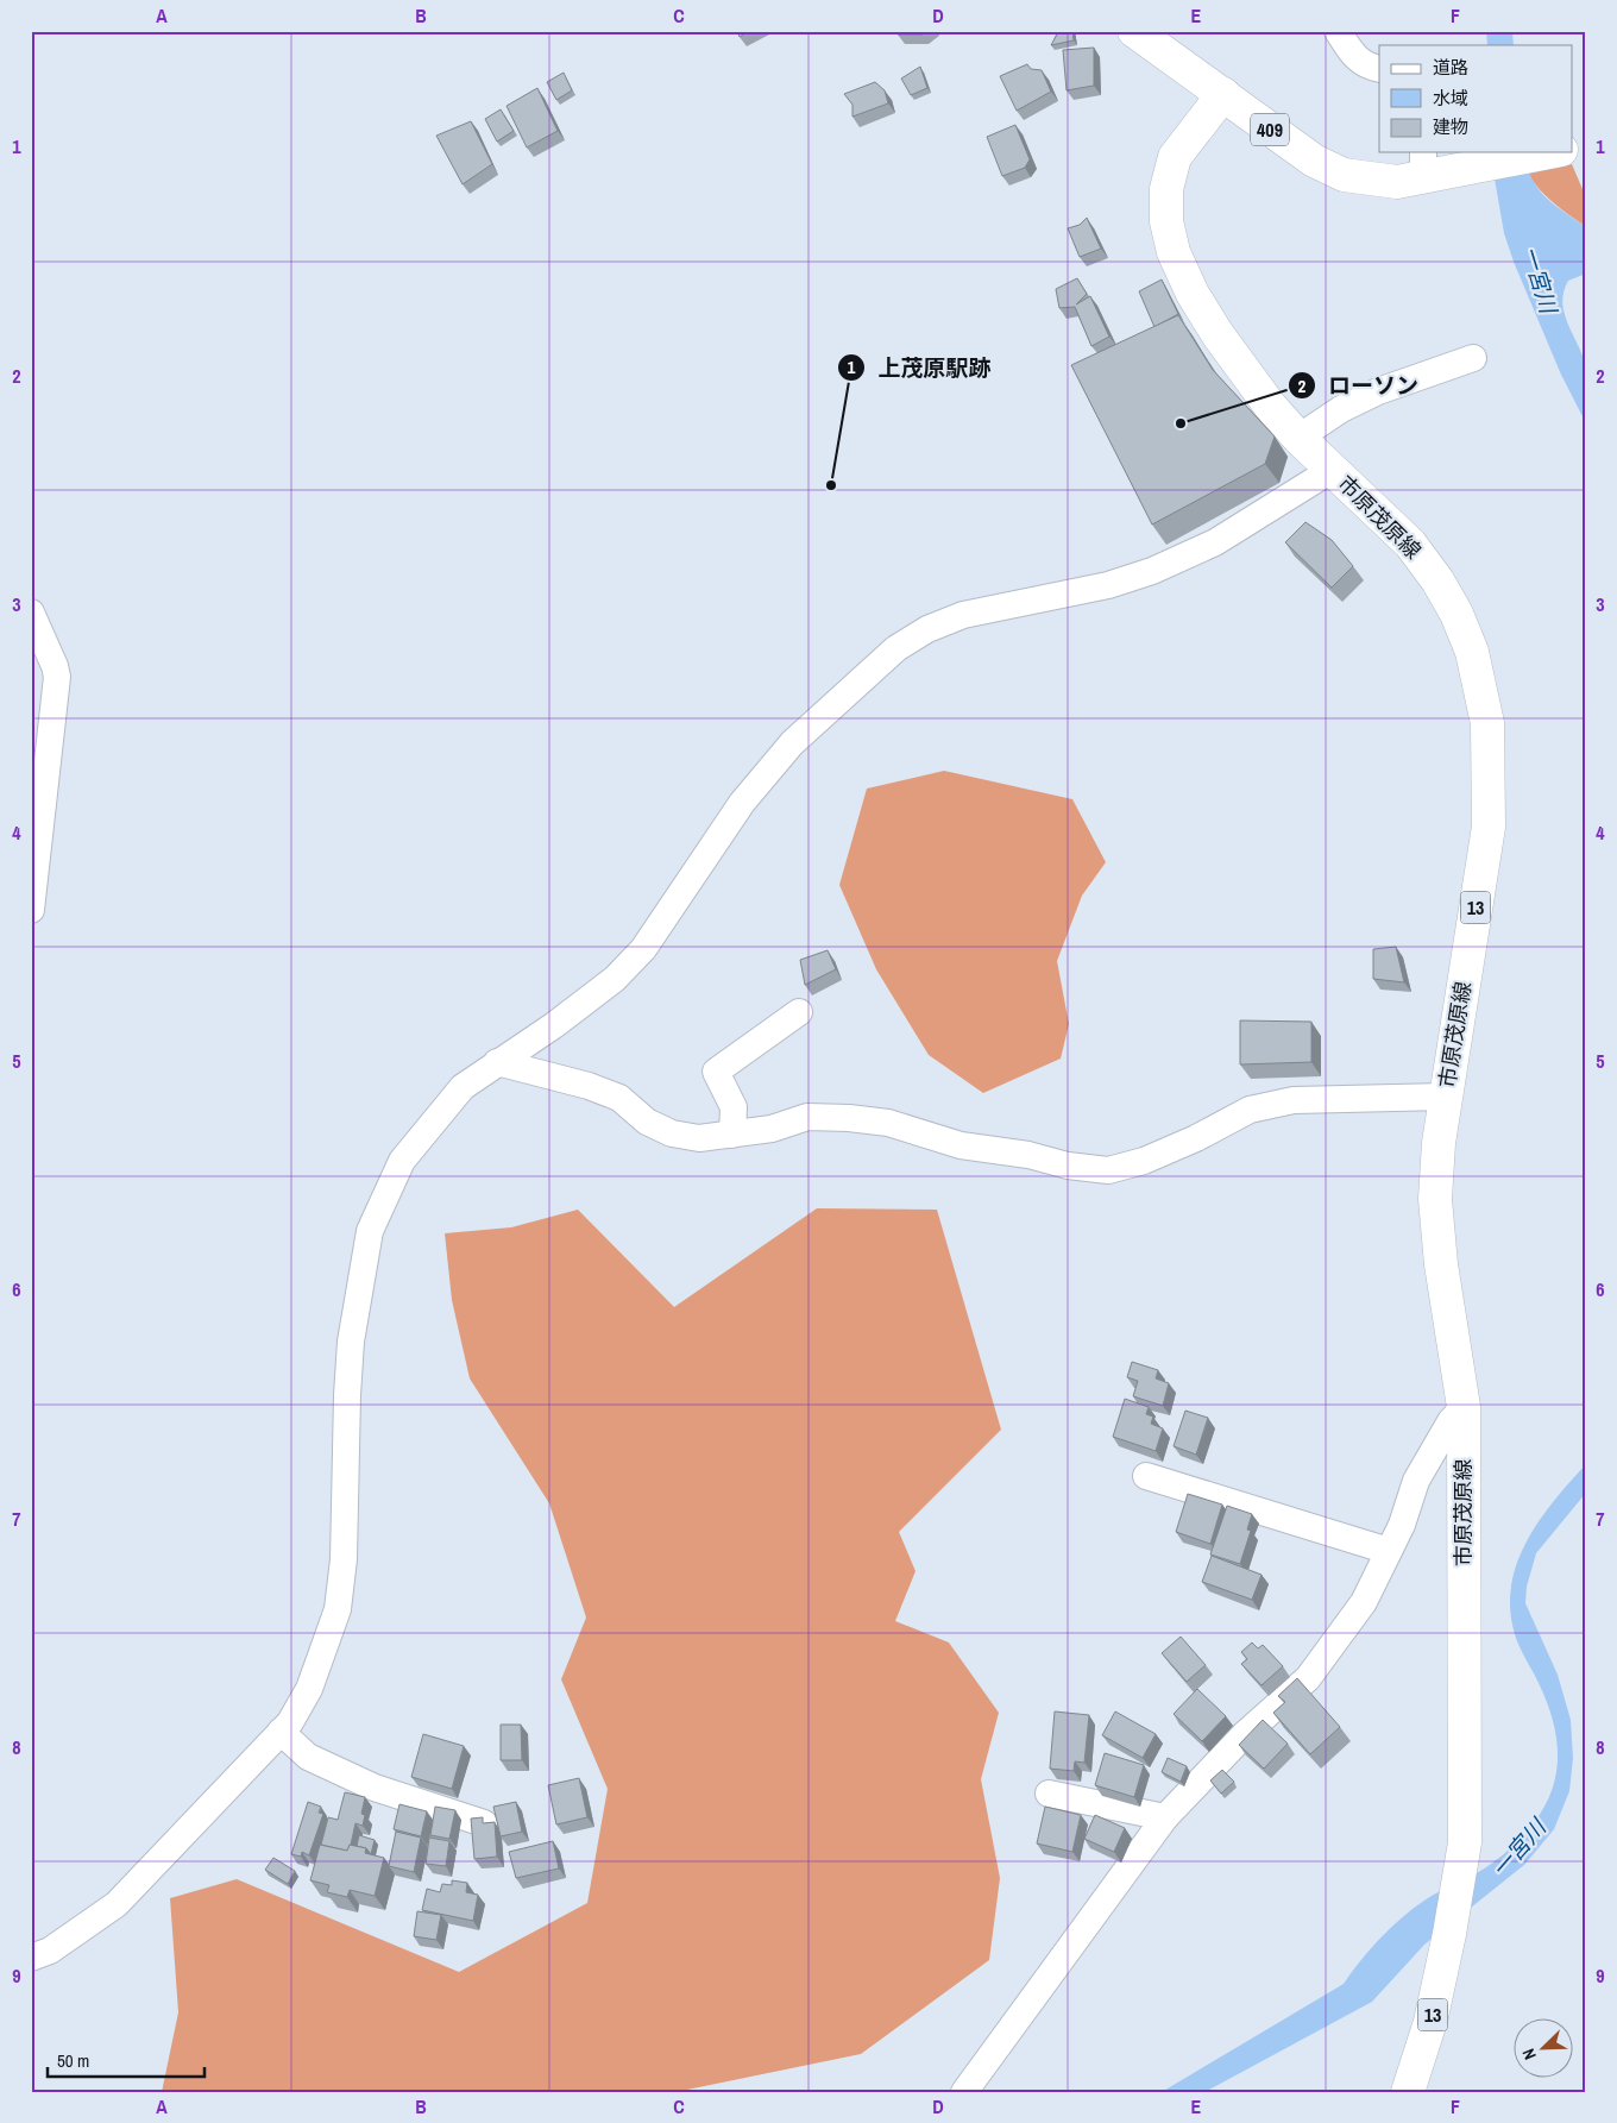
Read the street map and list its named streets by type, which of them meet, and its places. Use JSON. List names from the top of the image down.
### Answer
{
  "streets": {
    "main road": ["409", "市原茂原線", "13"]
  },
  "crossings": [
    ["409", "市原茂原線"]
  ],
  "water": ["一宮川"],
  "places": ["ローソン", "上茂原駅跡"],
  "legend": ["道路", "水域", "建物"],
  "scale_bar": "50 m",
  "north": "bottom left",
  "grid": {
    "columns": [
      "A",
      "B",
      "C",
      "D",
      "E",
      "F"
    ],
    "rows": [
      "1",
      "2",
      "3",
      "4",
      "5",
      "6",
      "7",
      "8",
      "9"
    ]
  }
}
